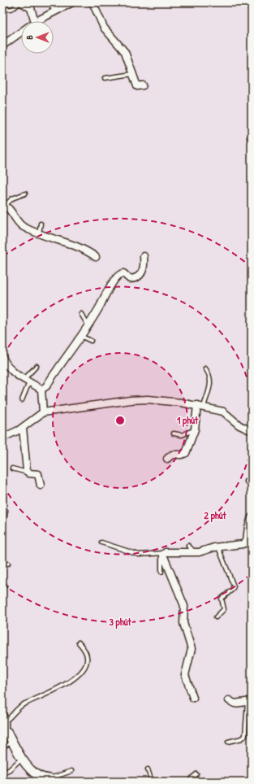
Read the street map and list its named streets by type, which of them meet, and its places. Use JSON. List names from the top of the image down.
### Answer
{
  "north": "left",
  "rings": ["1 phút", "2 phút", "3 phút"]
}
